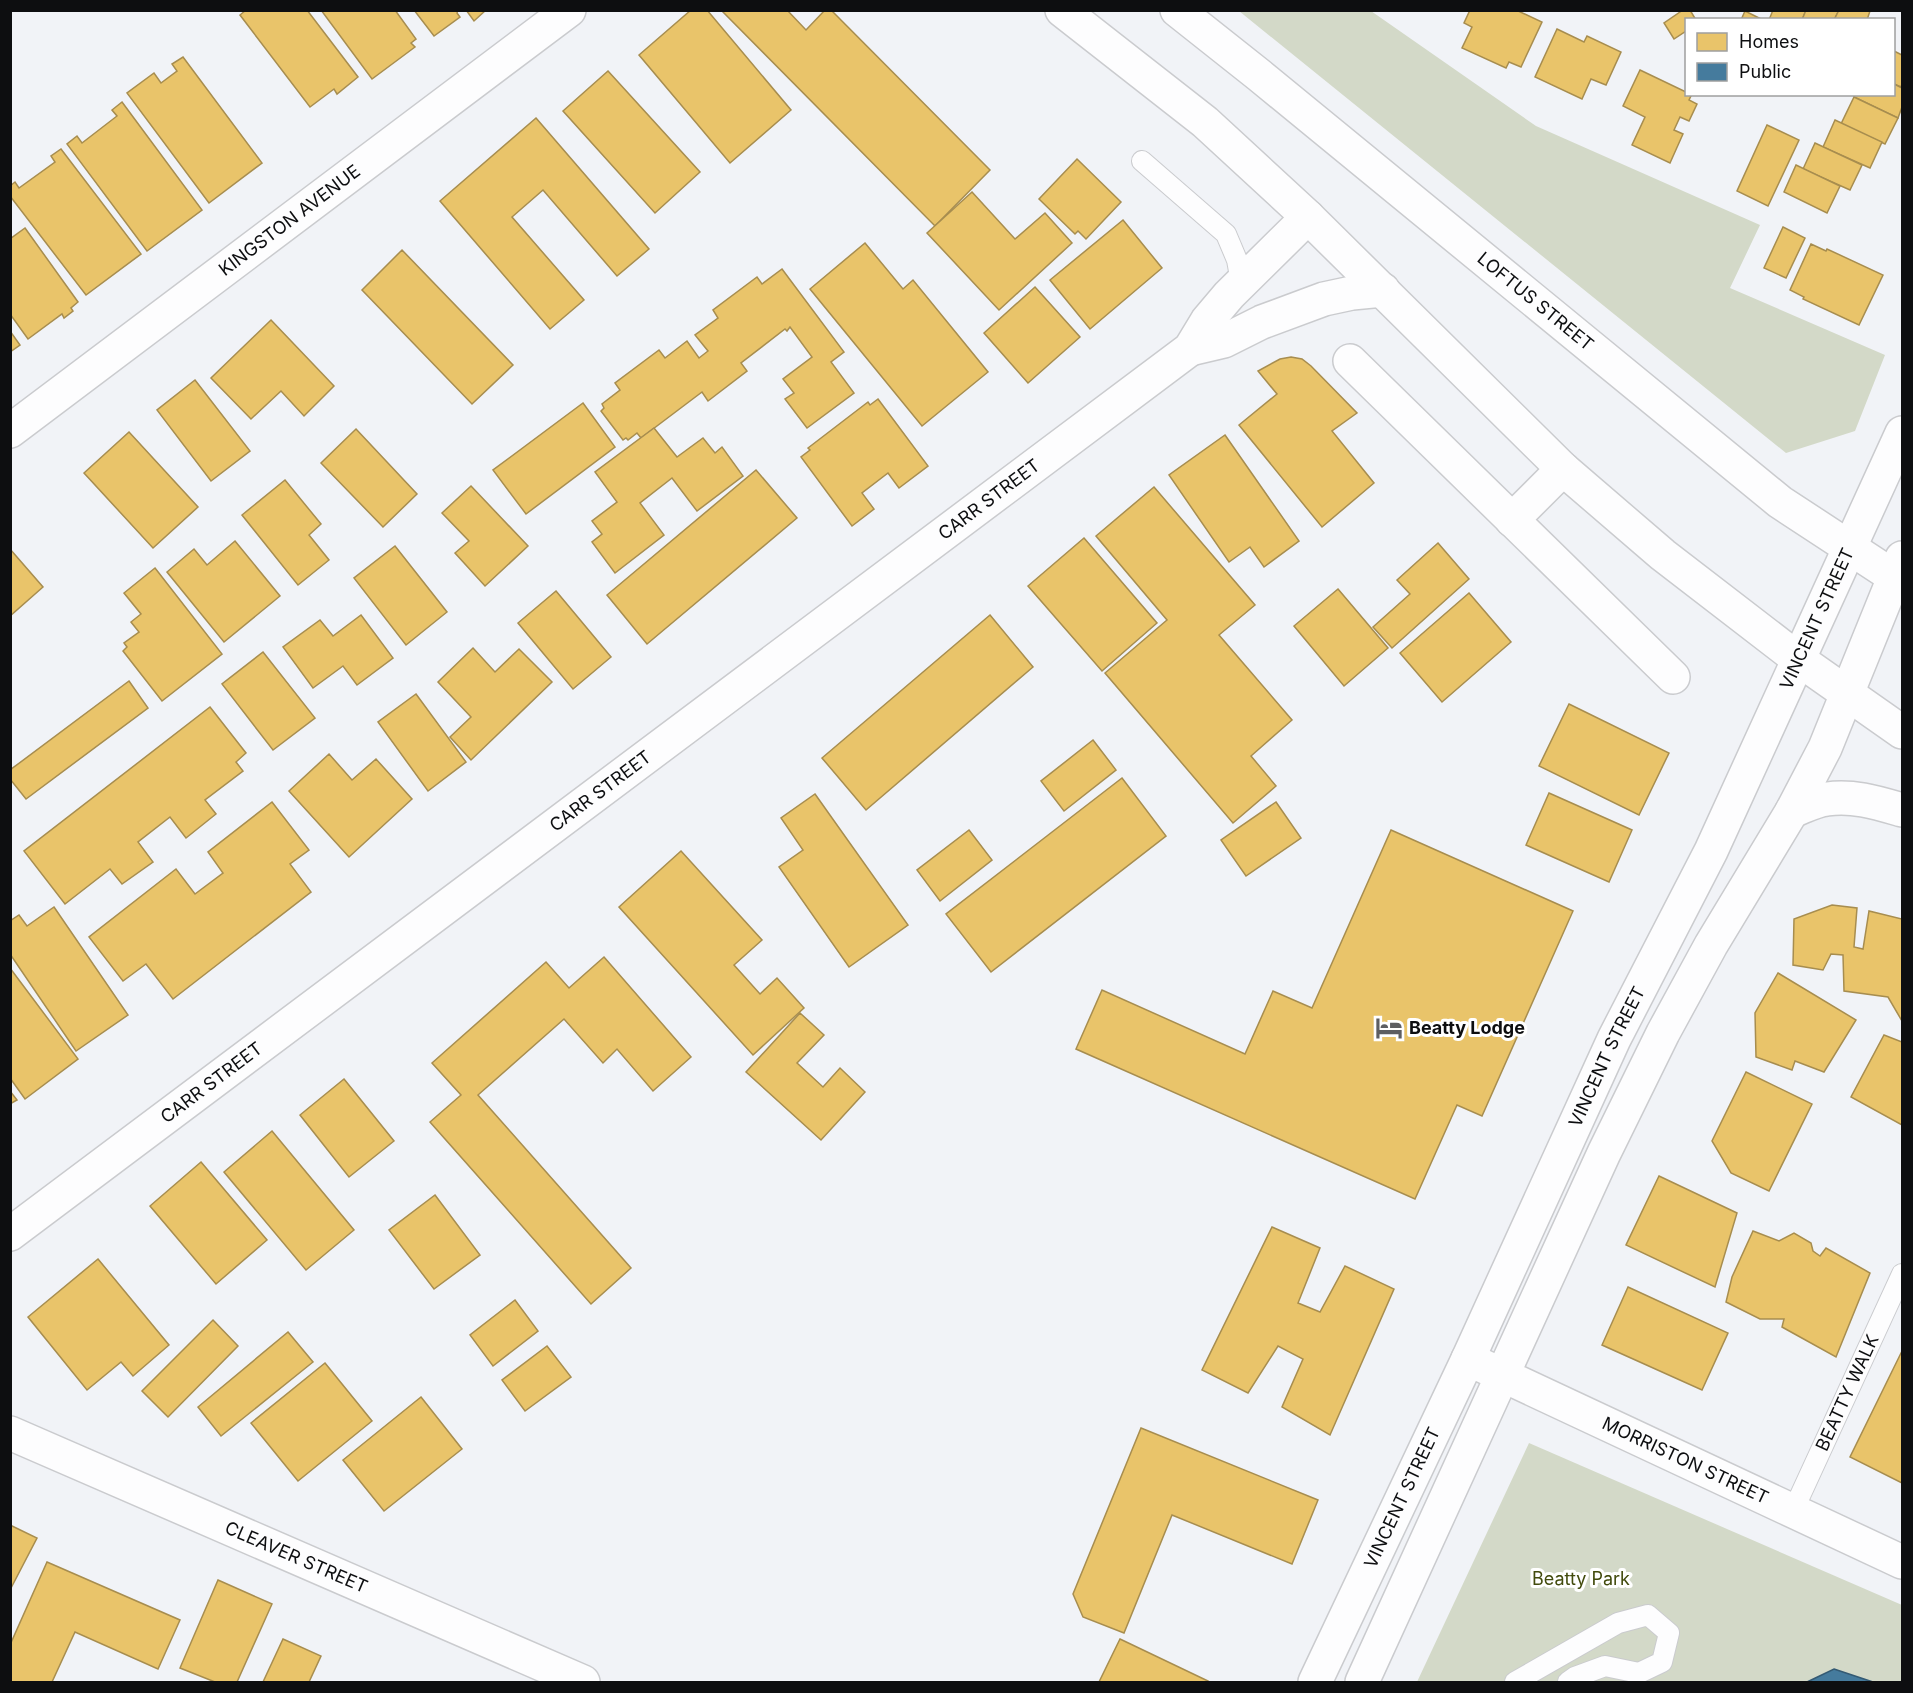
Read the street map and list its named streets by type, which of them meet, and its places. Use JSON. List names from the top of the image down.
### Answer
{
  "streets": {
    "main road": [
      "KINGSTON AVENUE",
      "LOFTUS STREET",
      "CARR STREET",
      "VINCENT STREET",
      "MORRISTON STREET",
      "CLEAVER STREET"
    ],
    "lane": ["BEATTY WALK"]
  },
  "crossings": [
    ["LOFTUS STREET", "VINCENT STREET"],
    ["VINCENT STREET", "MORRISTON STREET"],
    ["BEATTY WALK", "MORRISTON STREET"]
  ],
  "parks": ["Beatty Park"],
  "places": {
    "hotel": ["Beatty Lodge"]
  },
  "legend": ["Homes", "Public"]
}
